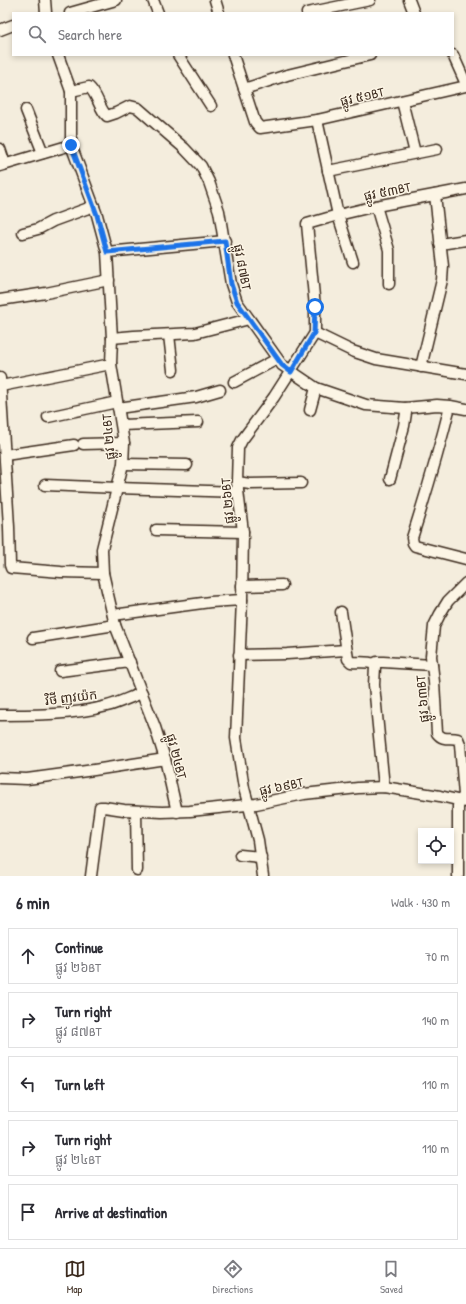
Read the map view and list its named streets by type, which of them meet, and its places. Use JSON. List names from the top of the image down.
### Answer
{
  "streets": {
    "street": [
      "ផ្លូវ ៥១BT",
      "ផ្លូវ ៥៣BT",
      "ផ្លូវ ៨៧BT",
      "ផ្លូវ ២៤BT",
      "ផ្លូវ ២៦BT",
      "វិថី ញូវយ៉ក",
      "ផ្លូវ ៦៣BT",
      "ផ្លូវ ៦៩BT"
    ]
  },
  "crossings": [
    ["ផ្លូវ ៥៣BT", "ផ្លូវ ២៦BT"],
    ["ផ្លូវ ៨៧BT", "ផ្លូវ ២៤BT"],
    ["ផ្លូវ ៨៧BT", "ផ្លូវ ២៦BT"],
    ["ផ្លូវ ២៤BT", "វិថី ញូវយ៉ក"],
    ["ផ្លូវ ២៤BT", "ផ្លូវ ៦៩BT"],
    ["ផ្លូវ ២៦BT", "ផ្លូវ ៦៩BT"],
    ["ផ្លូវ ៦៣BT", "ផ្លូវ ៦៩BT"]
  ],
  "page": {
    "search": "Search here",
    "heading": ["6 min", "Walk · 430 m"],
    "list": [
      ["Continue", "ផ្លូវ ២៦BT", "70 m"],
      ["Turn right", "ផ្លូវ ៨៧BT", "140 m"],
      ["Turn left", "110 m"],
      ["Turn right", "ផ្លូវ ២៤BT", "110 m"],
      "Arrive at destination"
    ],
    "nav": ["Map", "Directions", "Saved"]
  }
}
